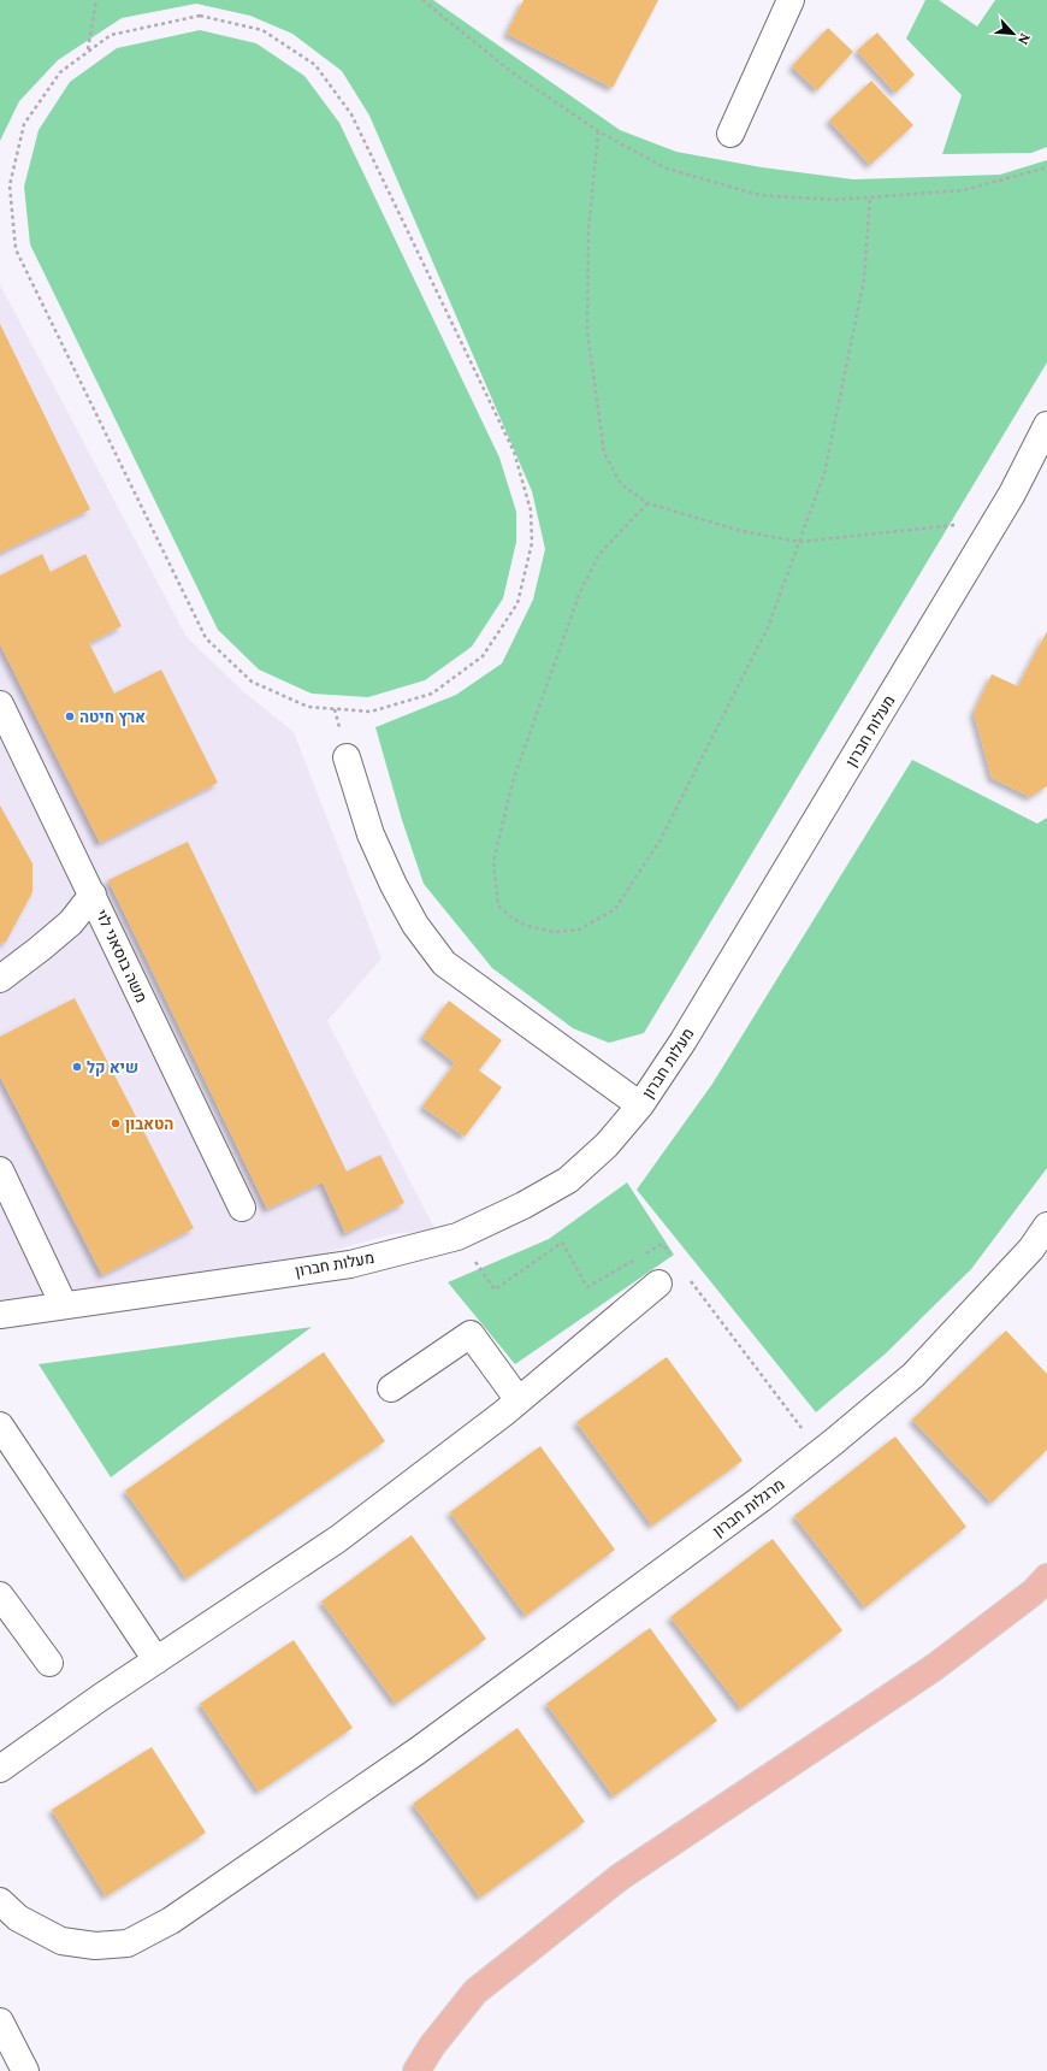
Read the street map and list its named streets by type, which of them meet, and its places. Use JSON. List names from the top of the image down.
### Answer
{
  "streets": {
    "street": ["מעלות חברון", "משה בוסאני לוי", "מרגלות חברון"]
  },
  "places": ["ארץ חיטה", "שיא קל", "הטאבון"],
  "north": "bottom right"
}
